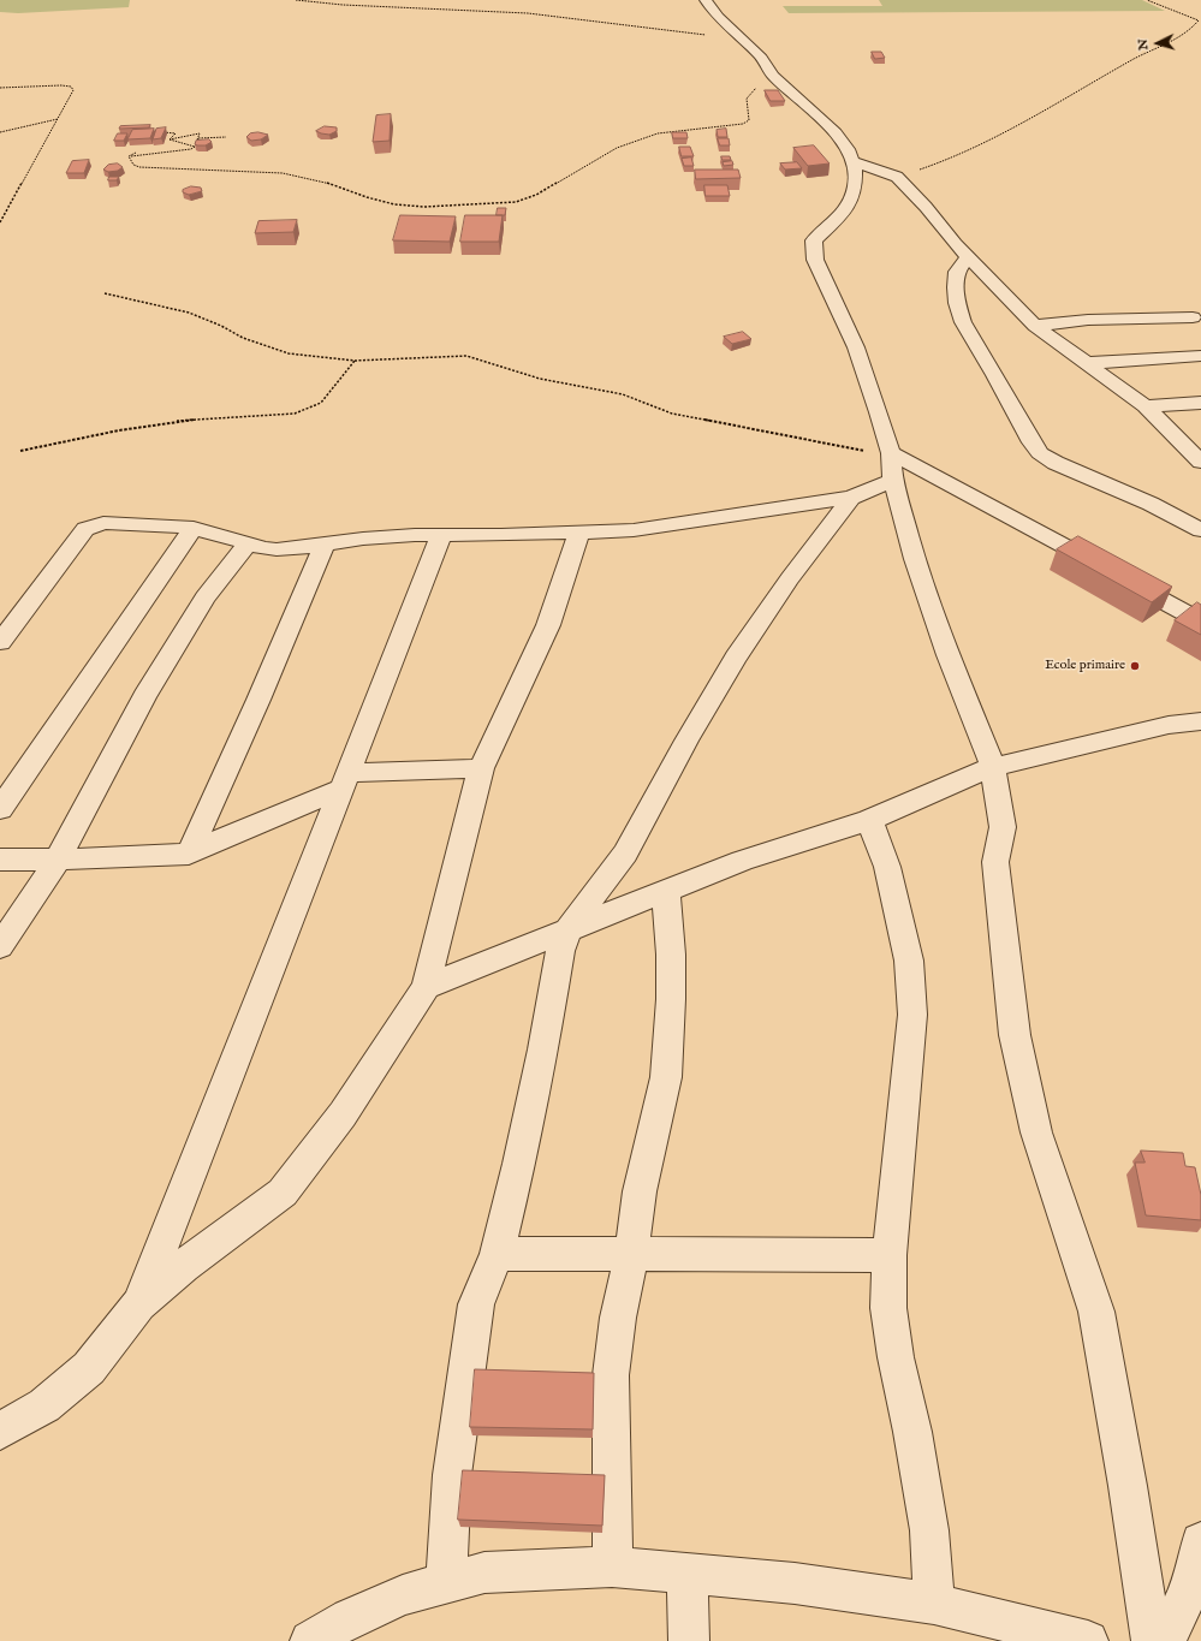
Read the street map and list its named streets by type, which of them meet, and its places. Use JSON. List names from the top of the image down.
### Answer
{
  "places": ["Ecole primaire"],
  "north": "left"
}
